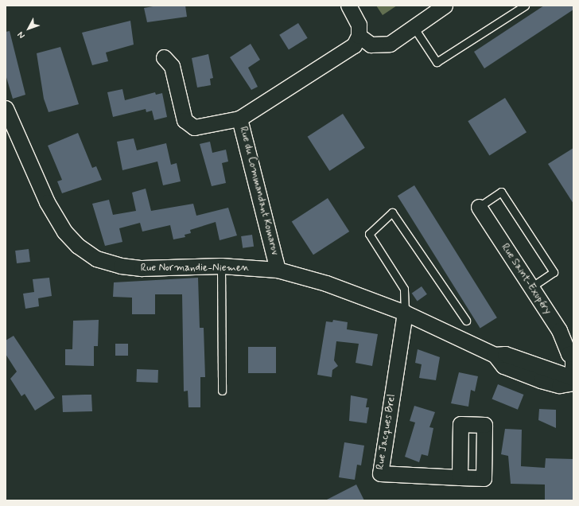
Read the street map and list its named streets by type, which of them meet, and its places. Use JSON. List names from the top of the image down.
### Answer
{
  "streets": {
    "street": [
      "Rue du Commandant Komarov",
      "Rue Normandie-Niemen",
      "Rue Saint-Exupéry",
      "Rue Jacques Brel"
    ]
  },
  "crossings": [
    ["Rue du Commandant Komarov", "Rue Normandie-Niemen"],
    ["Rue Normandie-Niemen", "Rue Jacques Brel"]
  ],
  "north": "bottom left"
}
